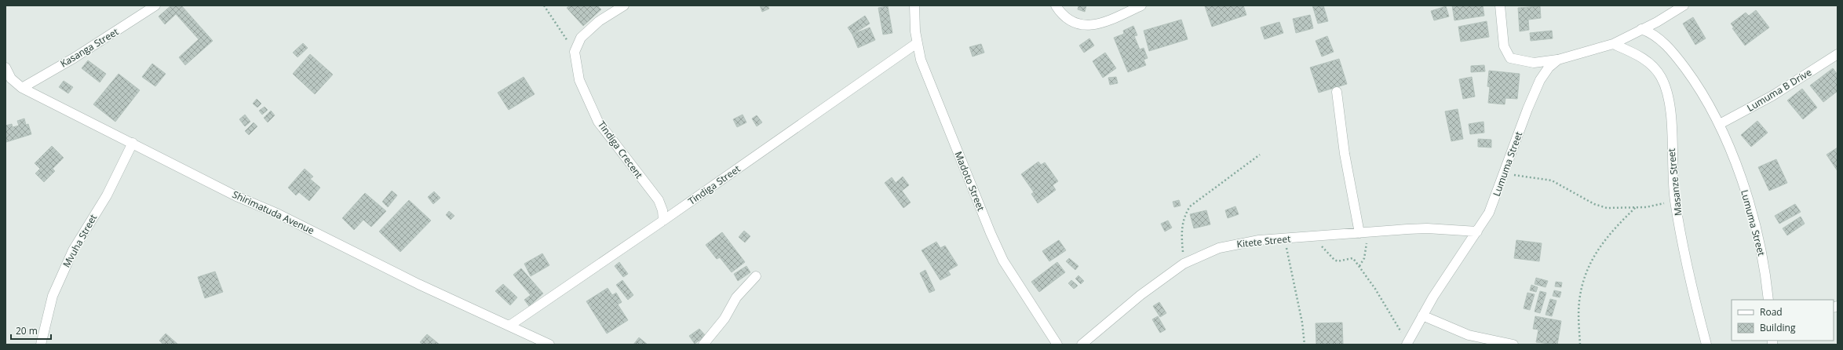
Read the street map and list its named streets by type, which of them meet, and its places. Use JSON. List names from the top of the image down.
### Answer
{
  "streets": {
    "street": [
      "Kasanga Street",
      "Lumuma B Drive",
      "Tindiga Crecent",
      "Lumuma Street",
      "Madoto Street",
      "Masanze Street",
      "Tindiga Street",
      "Shirimatuda Avenue",
      "Mvuha Street",
      "Kitete Street"
    ]
  },
  "crossings": [
    ["Kasanga Street", "Shirimatuda Avenue"],
    ["Lumuma B Drive", "Lumuma Street"],
    ["Tindiga Crecent", "Tindiga Street"],
    ["Lumuma Street", "Masanze Street"],
    ["Lumuma Street", "Kitete Street"],
    ["Madoto Street", "Tindiga Street"],
    ["Tindiga Street", "Shirimatuda Avenue"],
    ["Shirimatuda Avenue", "Mvuha Street"]
  ],
  "legend": ["Road", "Building"],
  "scale_bar": "20 m"
}
